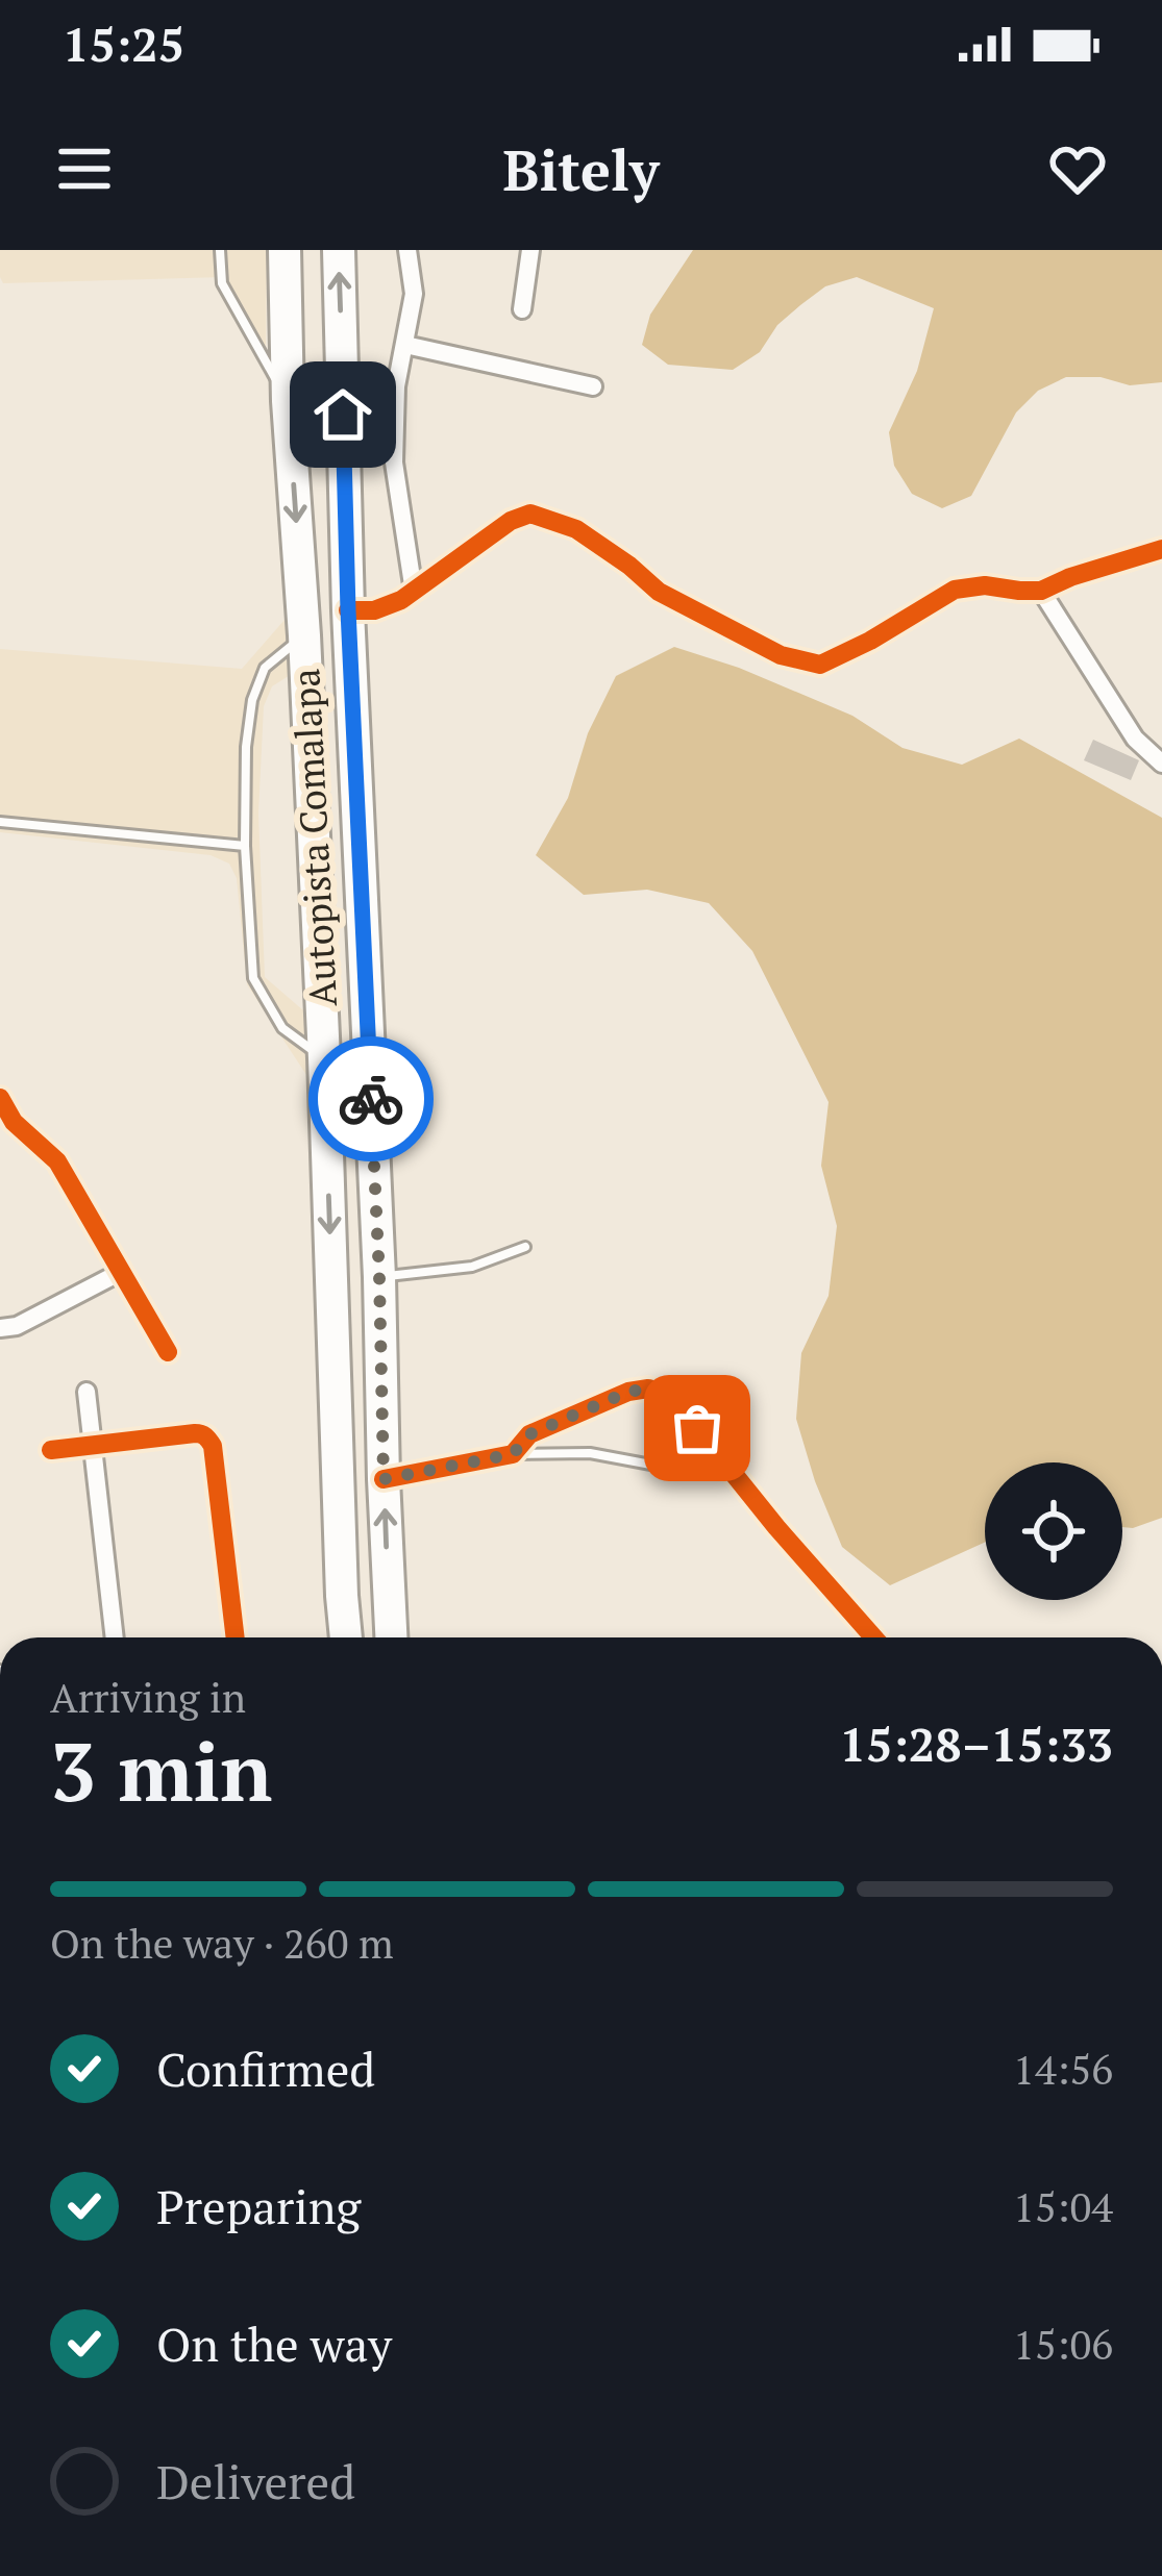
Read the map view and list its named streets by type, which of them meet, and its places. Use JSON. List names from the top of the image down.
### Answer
{
  "streets": {
    "highway": ["Autopista Comalapa"]
  },
  "page": {
    "status": "15:25",
    "header": "Bitely",
    "heading": ["3 min", "Arriving in", "15:28–15:33"],
    "bar": "On the way · 260 m",
    "list": [
      ["Confirmed", "14:56"],
      ["Preparing", "15:04"],
      ["On the way", "15:06"],
      "Delivered"
    ]
  }
}
